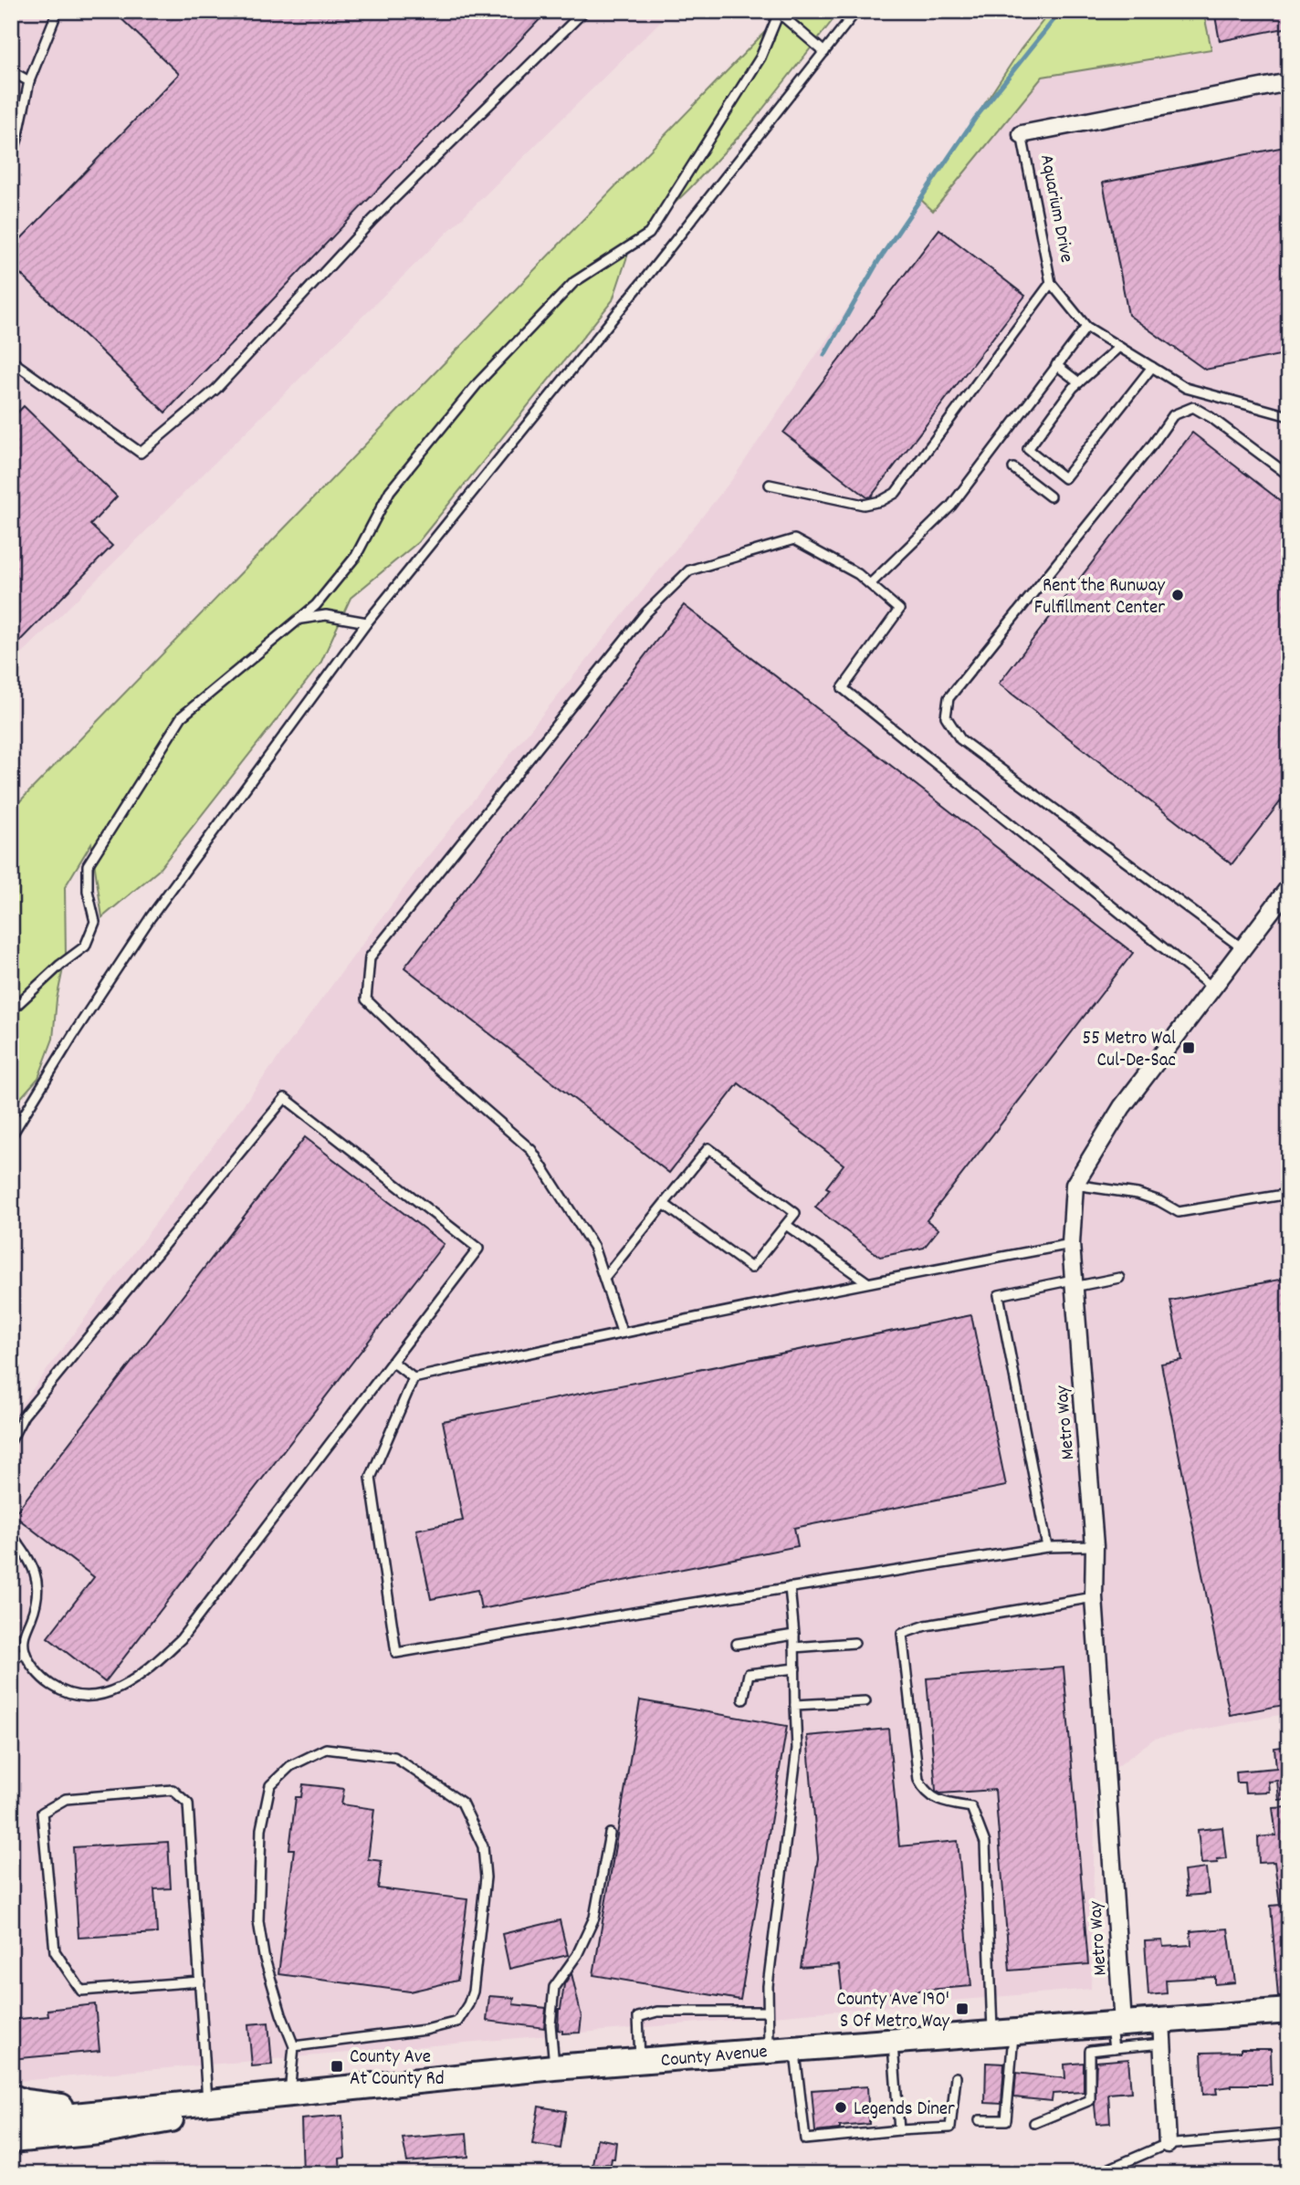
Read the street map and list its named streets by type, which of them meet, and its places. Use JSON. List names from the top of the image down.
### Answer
{
  "streets": {
    "main road": ["County Avenue"],
    "street": ["Aquarium Drive", "Metro Way"]
  },
  "crossings": [
    ["Metro Way", "County Avenue"]
  ],
  "places": {
    "other": ["Rent the Runway Fulfillment Center", "Legends Diner"],
    "transit": ["55 Metro Wal Cul-De-Sac", "County Ave 190' S Of Metro Way", "County Ave At County Rd"]
  }
}
